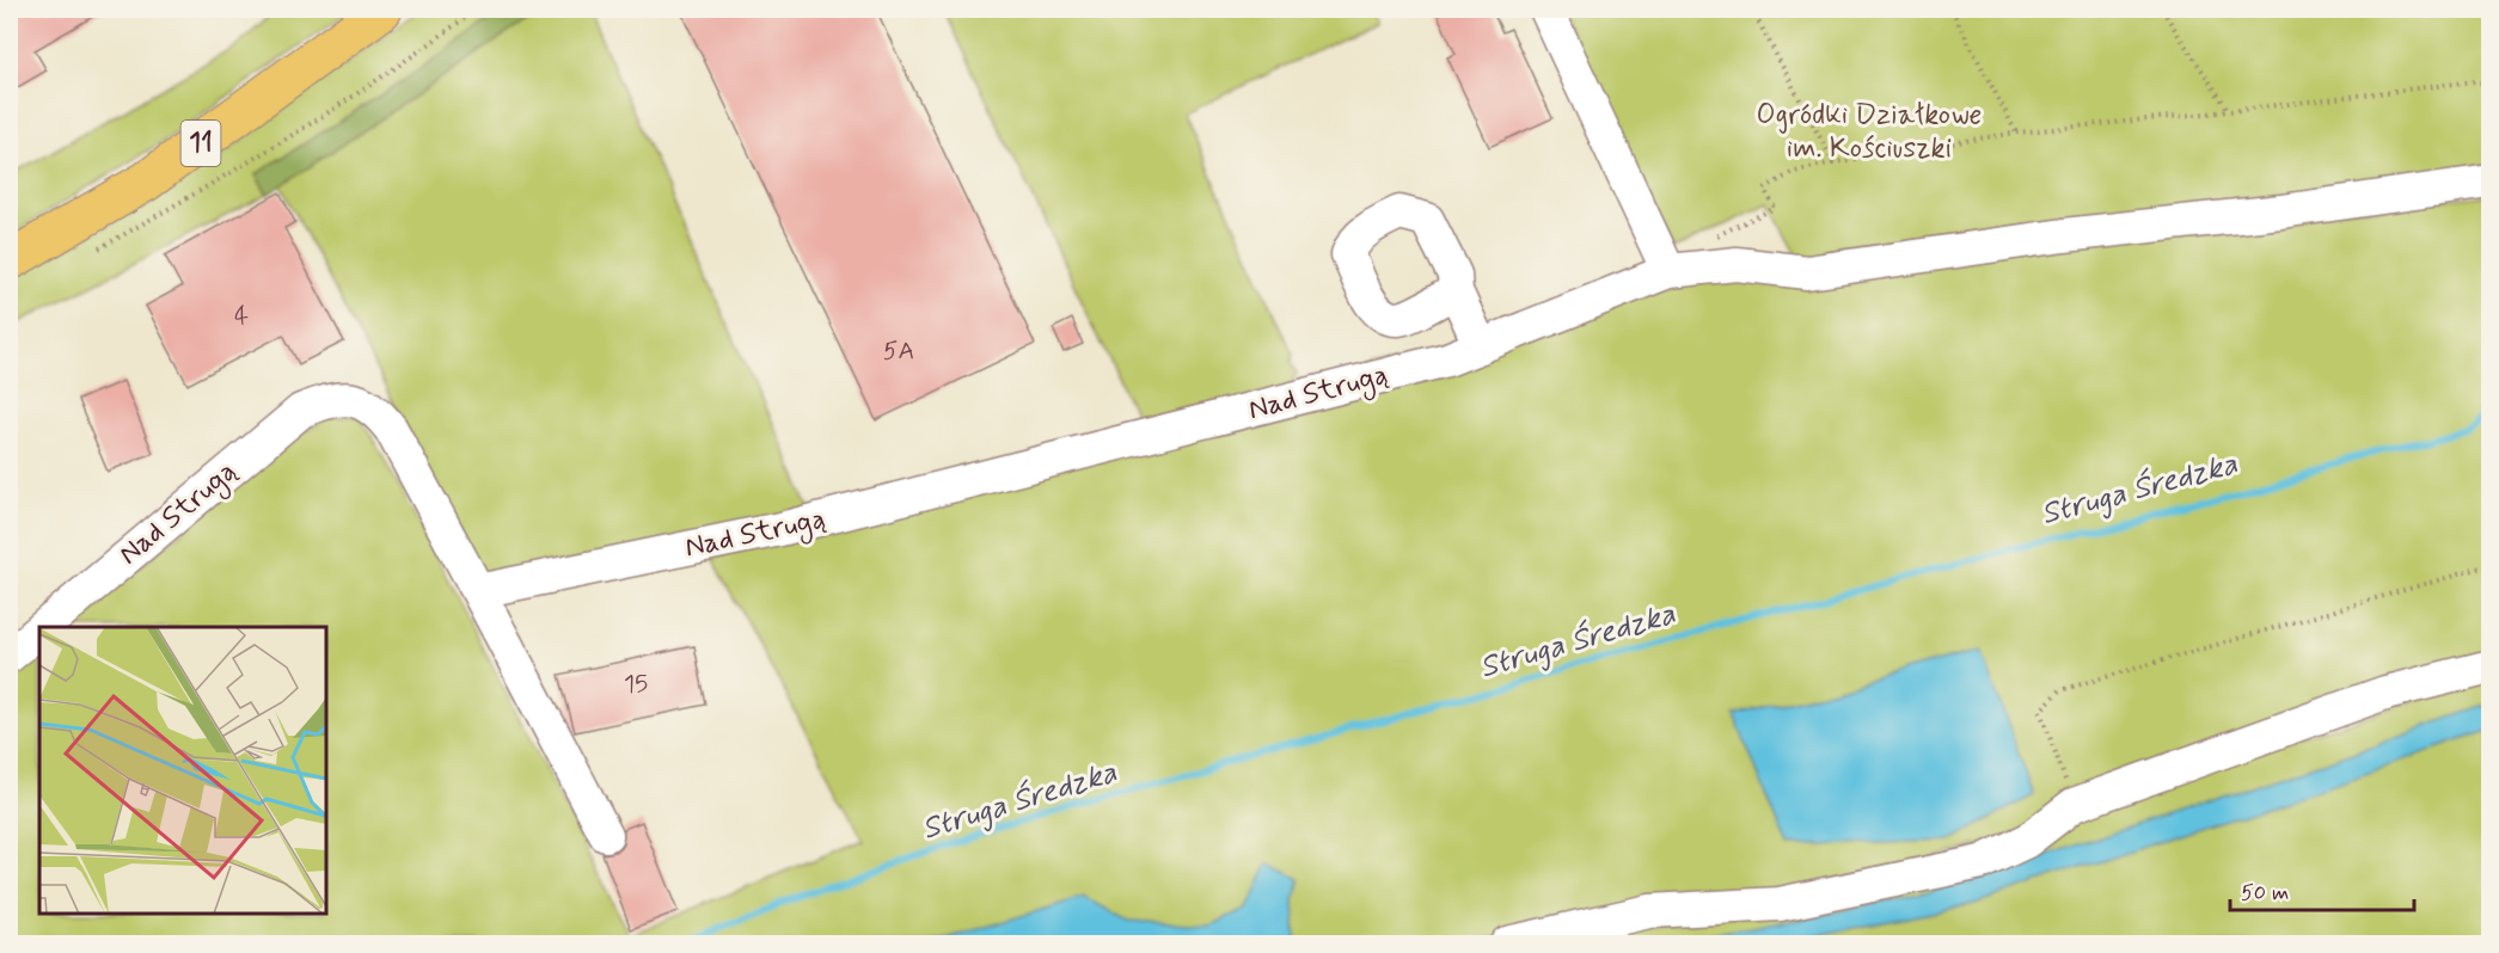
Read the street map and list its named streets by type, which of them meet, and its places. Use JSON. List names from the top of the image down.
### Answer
{
  "streets": {
    "highway": ["11"],
    "street": ["Nad Strugą"]
  },
  "water": ["Struga Średzka"],
  "parks": ["Ogródki Działkowe im. Kościuszki"],
  "house_numbers": ["4", "5A", "15"],
  "scale_bar": "50 m"
}
